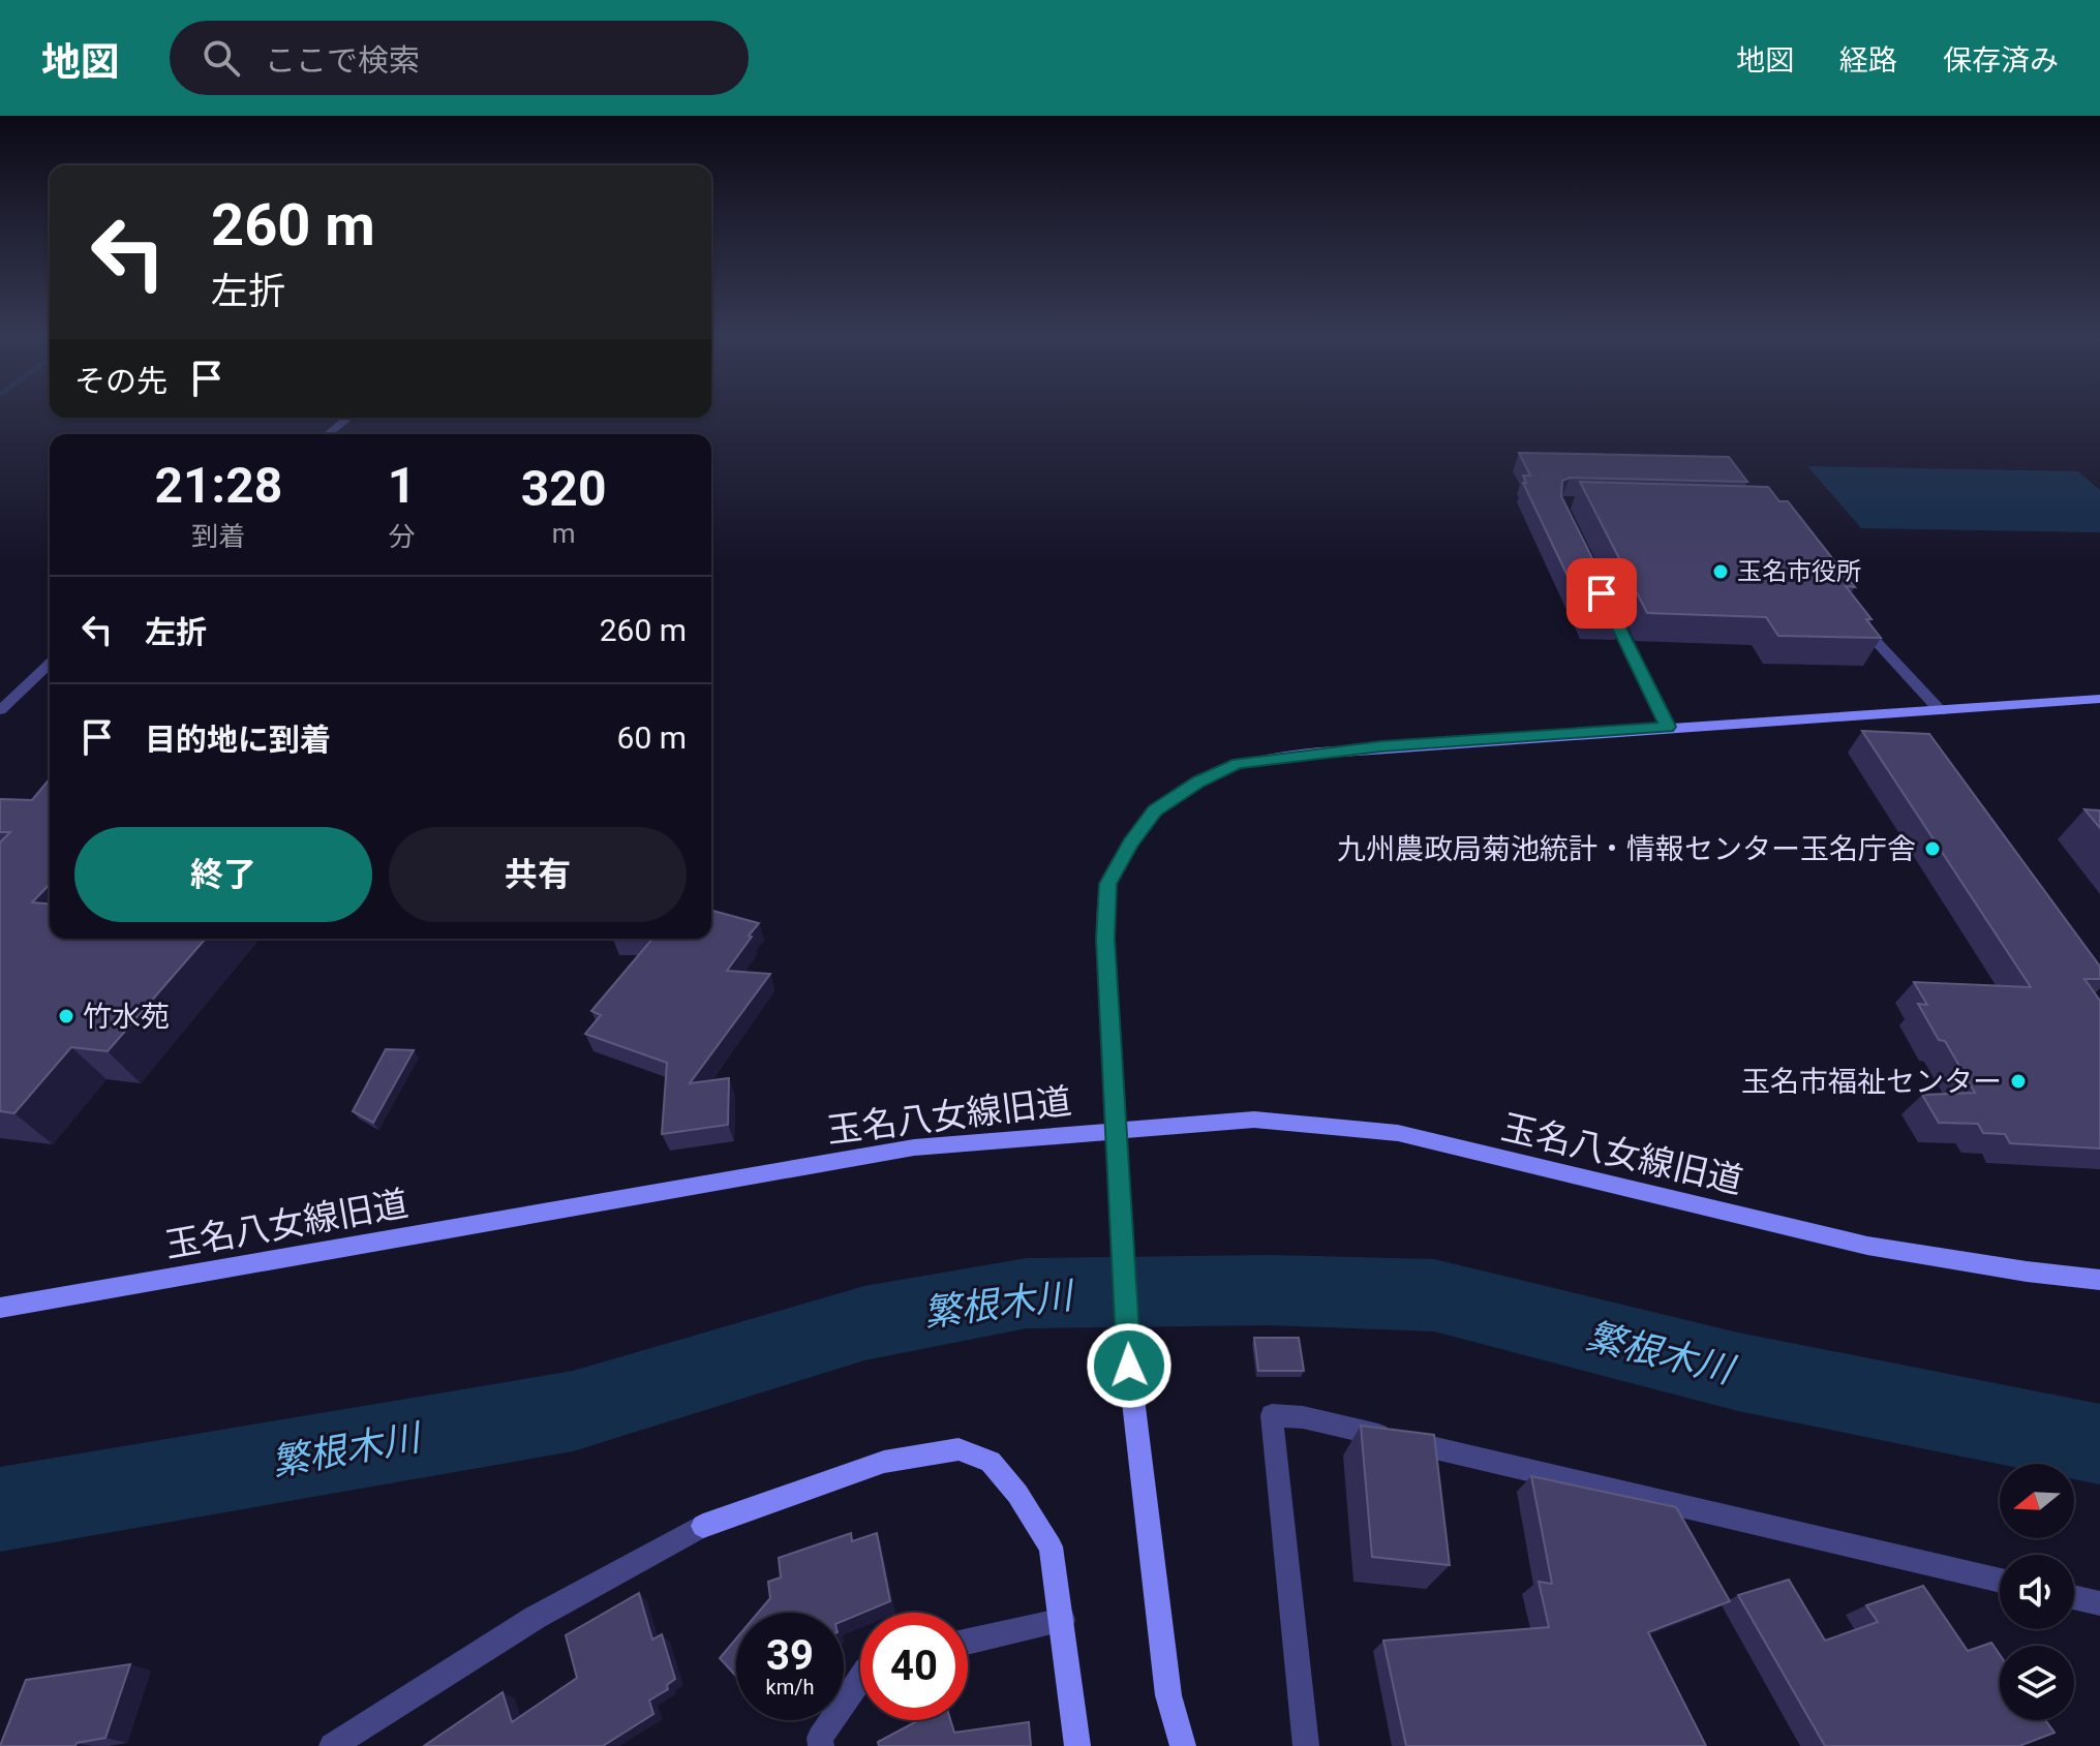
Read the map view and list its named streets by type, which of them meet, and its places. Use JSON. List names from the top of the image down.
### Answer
{
  "streets": {
    "street": ["玉名八女線旧道"]
  },
  "water": ["繁根木川"],
  "places": [
    "玉名市役所",
    "九州農政局菊池統計・情報センター玉名庁舎",
    "竹水苑",
    "玉名市福祉センター"
  ],
  "north": "left",
  "page": {
    "header": "地図",
    "search": "ここで検索",
    "nav": ["地図", "経路", "保存済み"],
    "turn": ["260 m", "左折"],
    "then": "その先",
    "eta": [
      "21:28",
      "到着",
      "1",
      "分",
      "320",
      "m"
    ],
    "list": [
      {
        "name": "左折",
        "value": "260 m"
      },
      {
        "name": "目的地に到着",
        "value": "60 m"
      }
    ],
    "buttons": ["終了", "共有"],
    "speed": "39 km/h",
    "limit": "40"
  }
}
